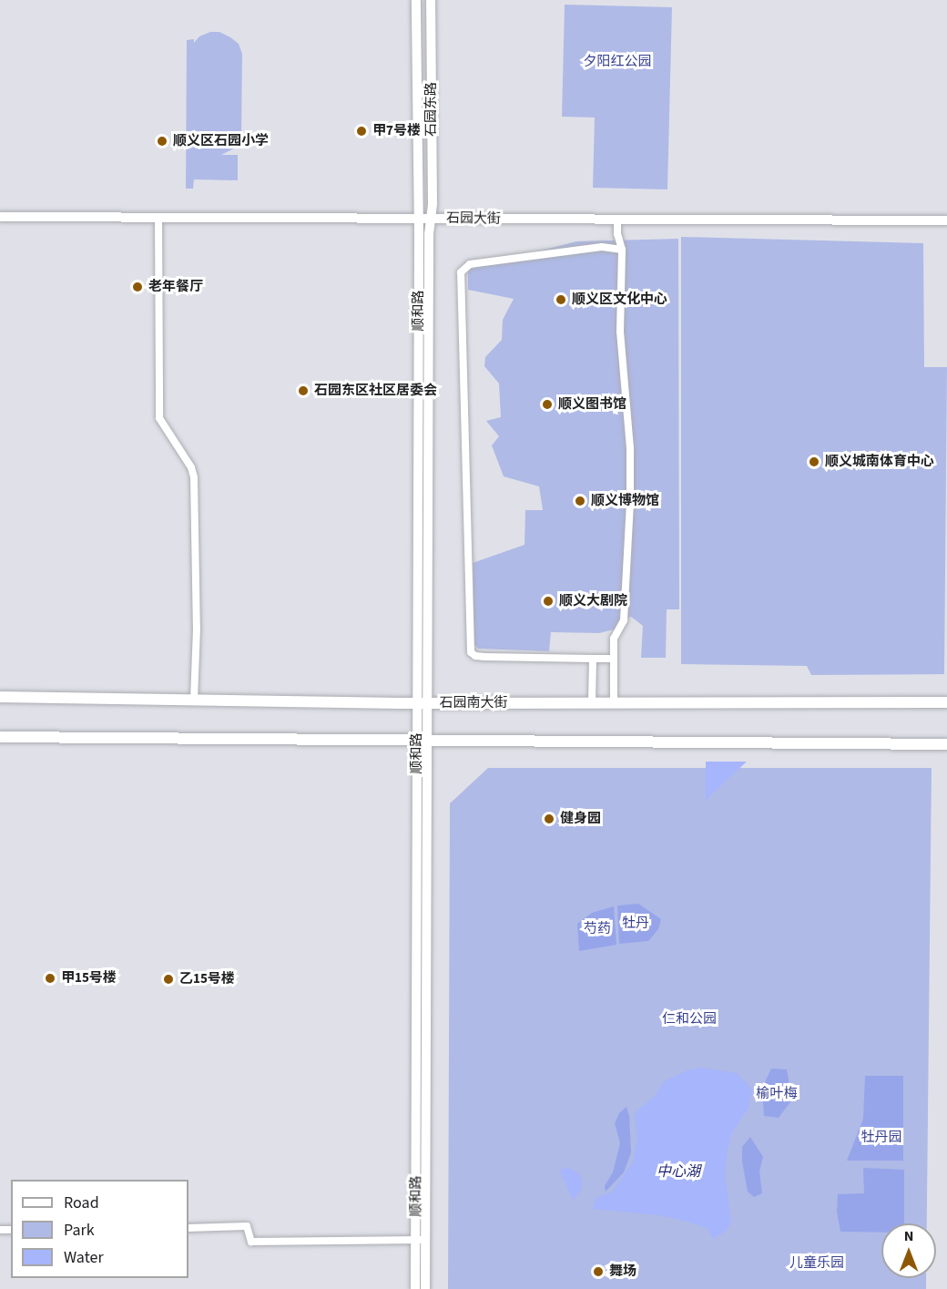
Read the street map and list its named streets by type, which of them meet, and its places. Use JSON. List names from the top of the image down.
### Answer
{
  "streets": {
    "main road": [
      "石园东路",
      "石园大街",
      "顺和路",
      "石园南大街"
    ]
  },
  "crossings": [
    ["石园东路", "石园大街"],
    ["石园东路", "顺和路"],
    ["石园大街", "顺和路"],
    ["顺和路", "石园南大街"]
  ],
  "water": ["中心湖"],
  "parks": [
    "夕阳红公园",
    "牡丹",
    "芍药",
    "仁和公园",
    "榆叶梅",
    "牡丹园",
    "儿童乐园"
  ],
  "places": [
    "甲7号楼",
    "顺义区石园小学",
    "老年餐厅",
    "顺义区文化中心",
    "石园东区社区居委会",
    "顺义图书馆",
    "顺义城南体育中心",
    "顺义博物馆",
    "顺义大剧院",
    "健身园",
    "甲15号楼",
    "乙15号楼",
    "舞场"
  ],
  "legend": ["Road", "Park", "Water"],
  "north": "top"
}
